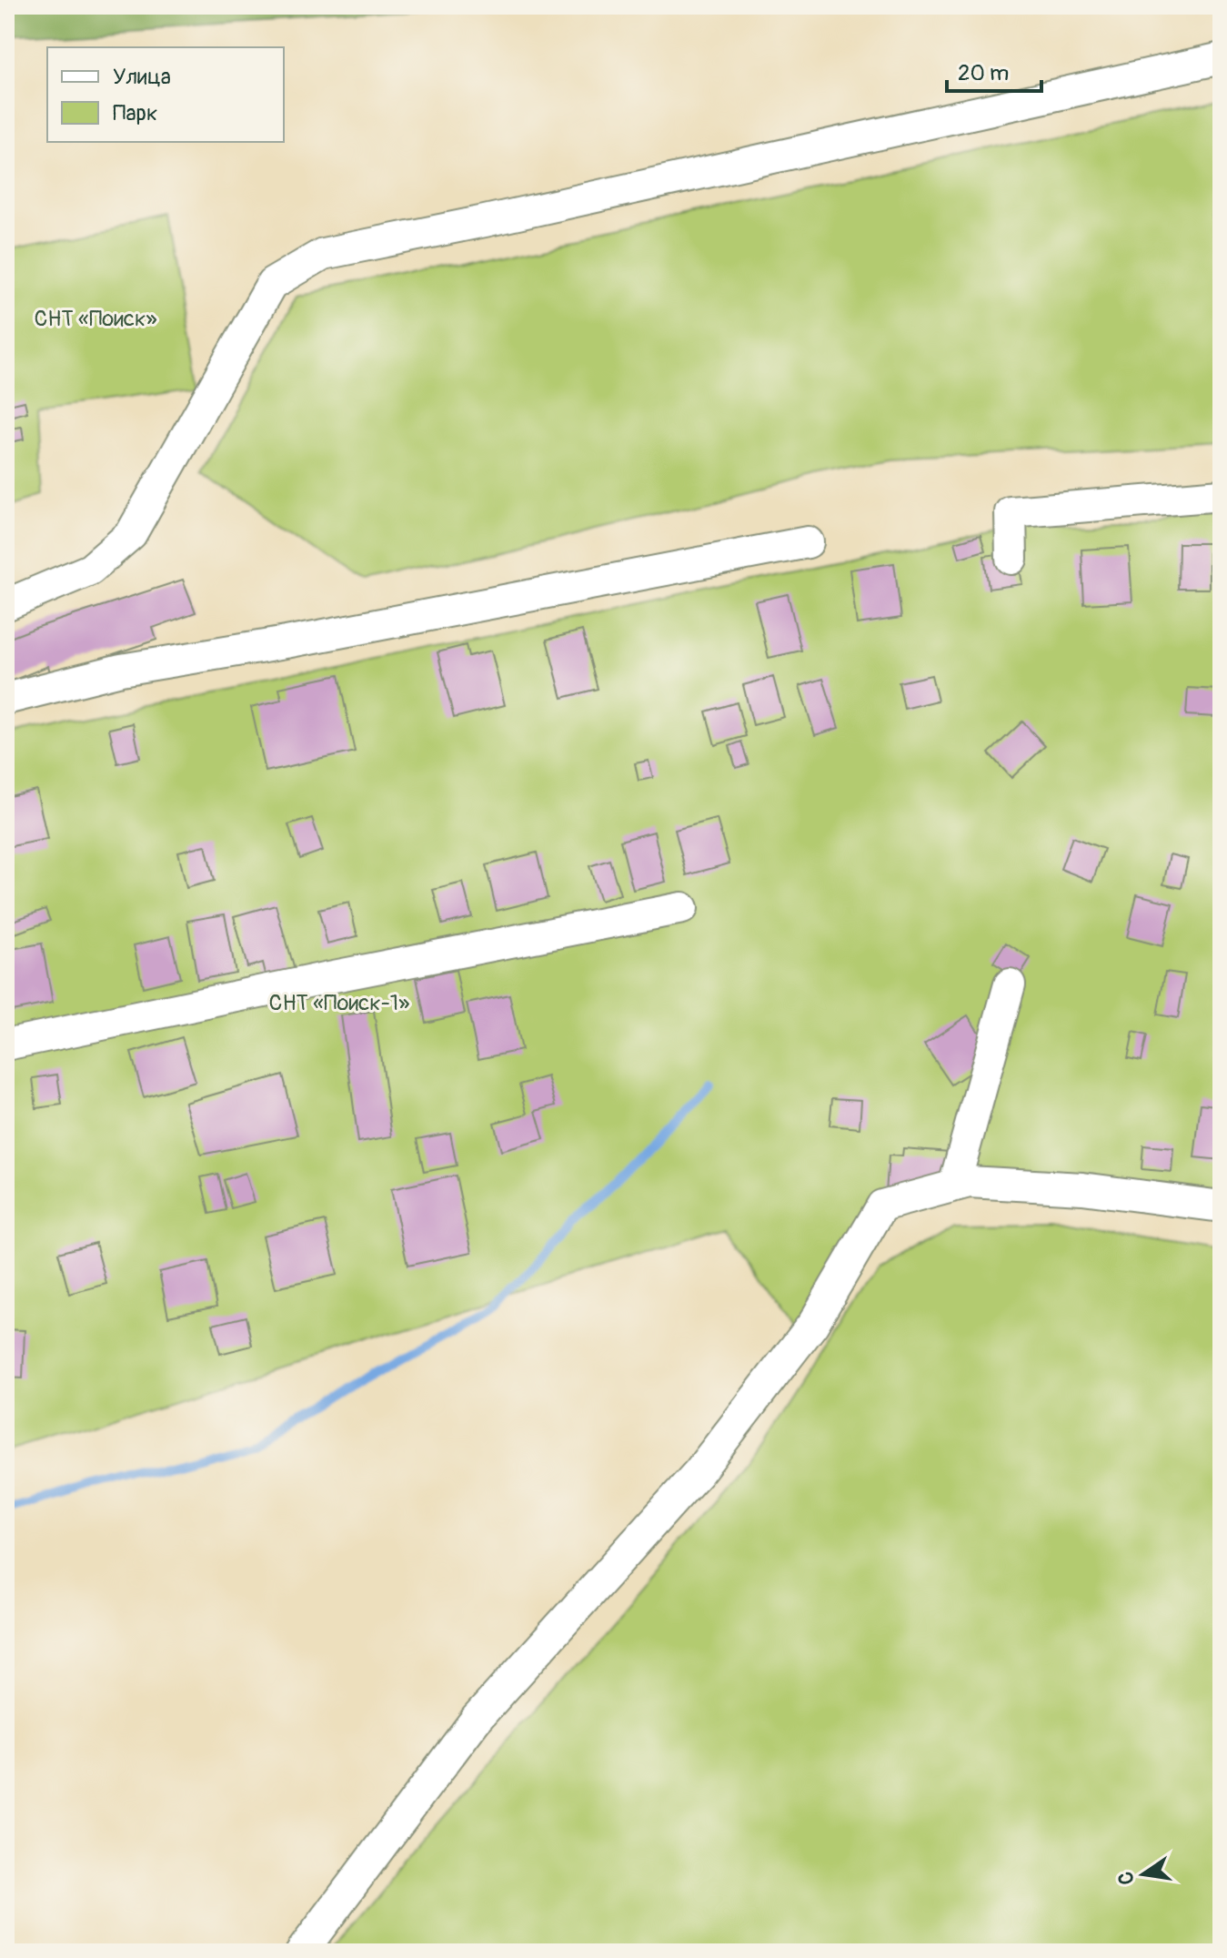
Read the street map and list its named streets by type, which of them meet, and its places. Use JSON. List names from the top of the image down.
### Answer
{
  "parks": ["СНТ «Поиск»", "СНТ «Поиск-1»"],
  "legend": ["Улица", "Парк"],
  "scale_bar": "20 m",
  "north": "left"
}
